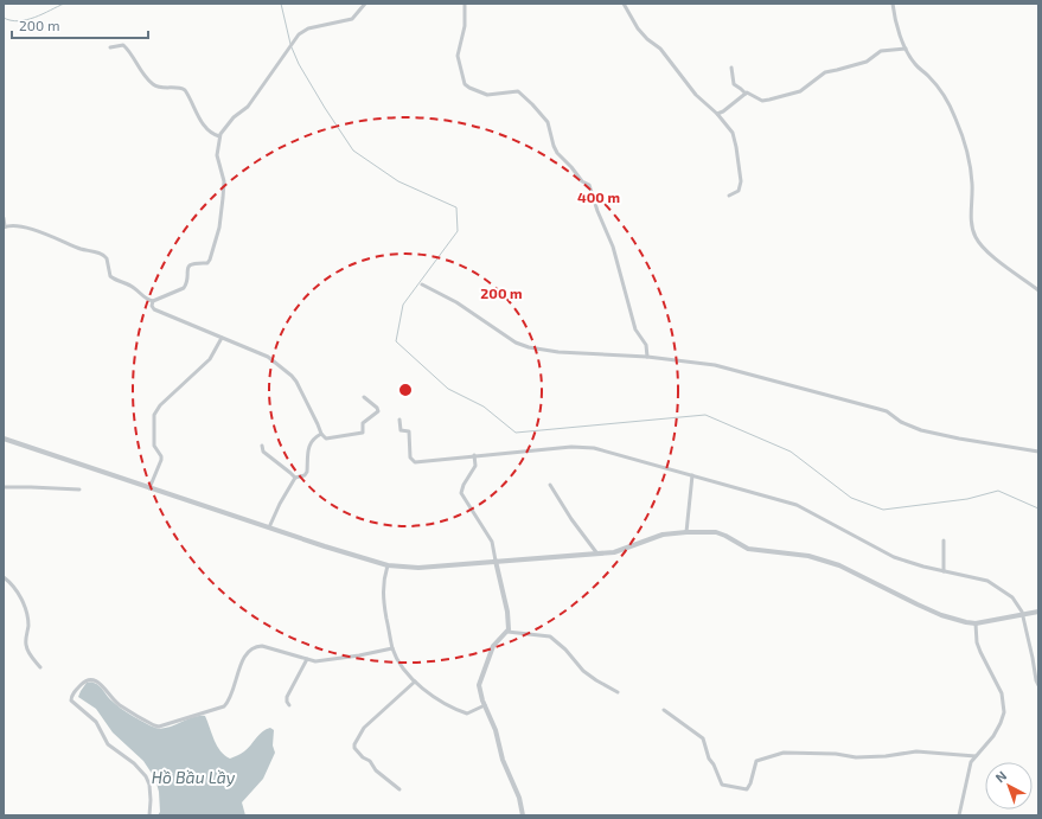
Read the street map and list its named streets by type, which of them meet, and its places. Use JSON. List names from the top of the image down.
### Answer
{
  "water": ["Hồ Bầu Lầy"],
  "scale_bar": "200 m",
  "north": "top left",
  "rings": ["400 m", "200 m"]
}
